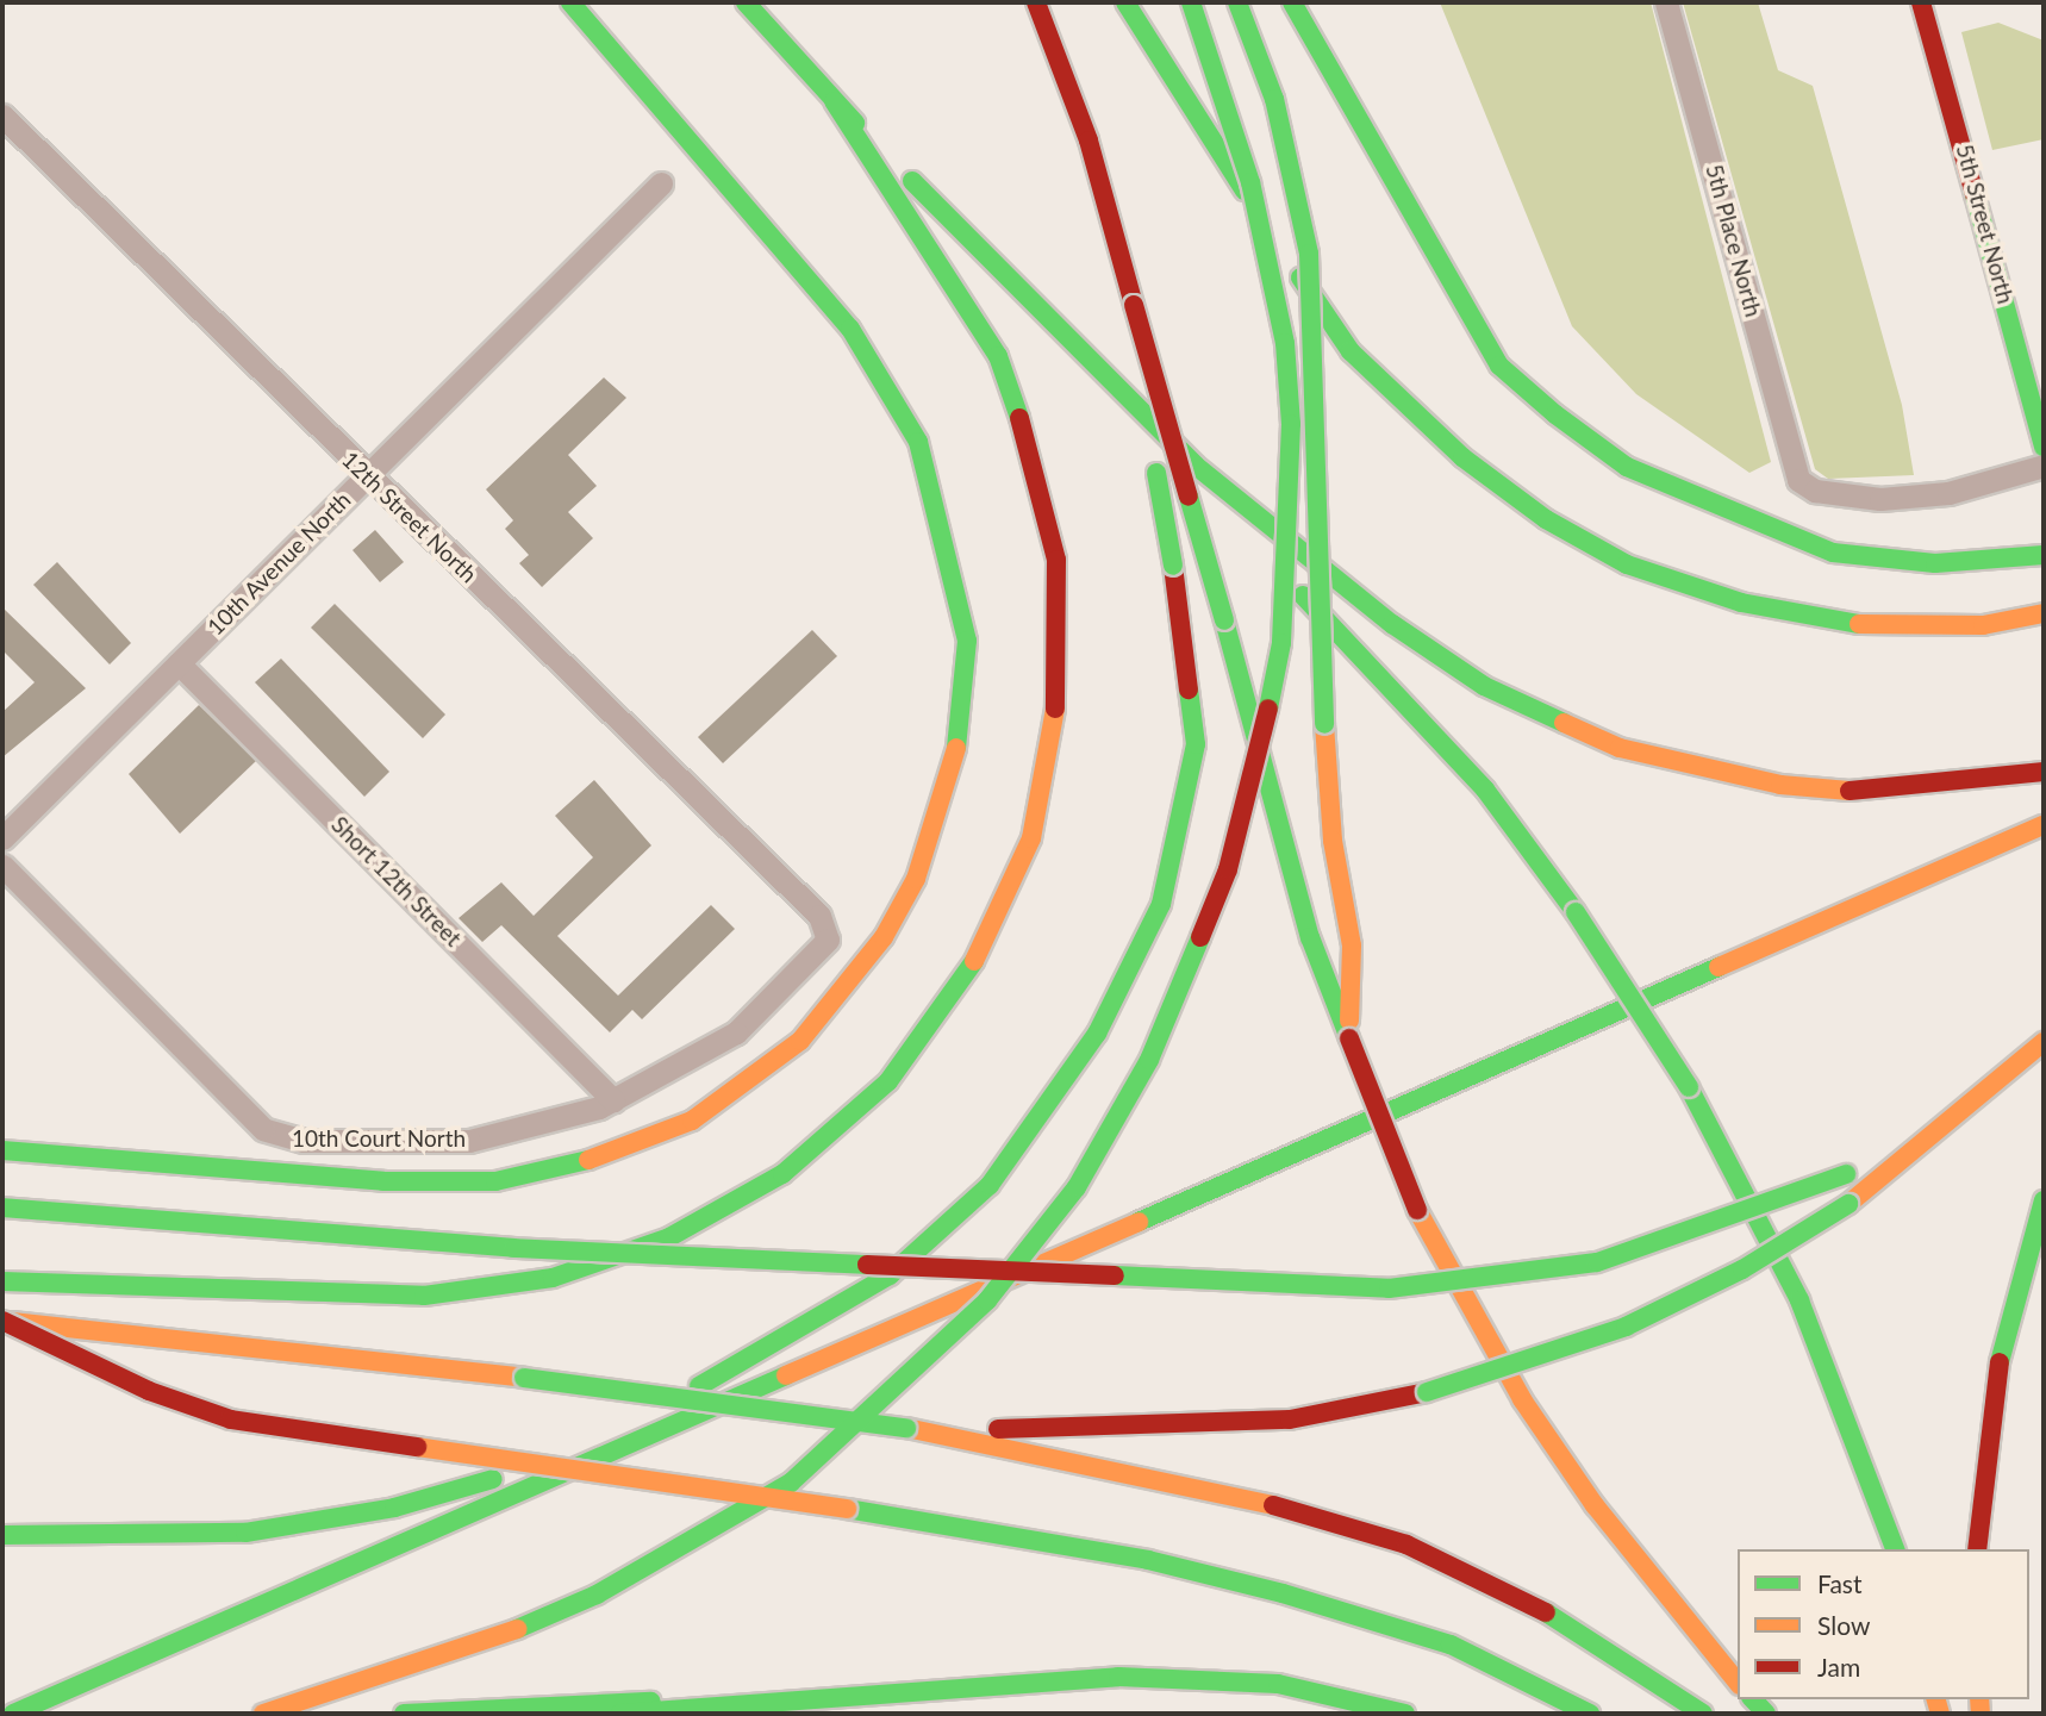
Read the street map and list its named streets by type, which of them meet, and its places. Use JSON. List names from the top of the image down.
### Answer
{
  "streets": {
    "main road": ["5th Street North"],
    "street": [
      "5th Place North",
      "12th Street North",
      "10th Avenue North",
      "Short 12th Street",
      "10th Court North"
    ]
  },
  "crossings": [
    ["12th Street North", "10th Avenue North"],
    ["12th Street North", "10th Court North"],
    ["10th Avenue North", "Short 12th Street"],
    ["Short 12th Street", "10th Court North"]
  ],
  "legend": ["Fast", "Slow", "Jam"]
}
